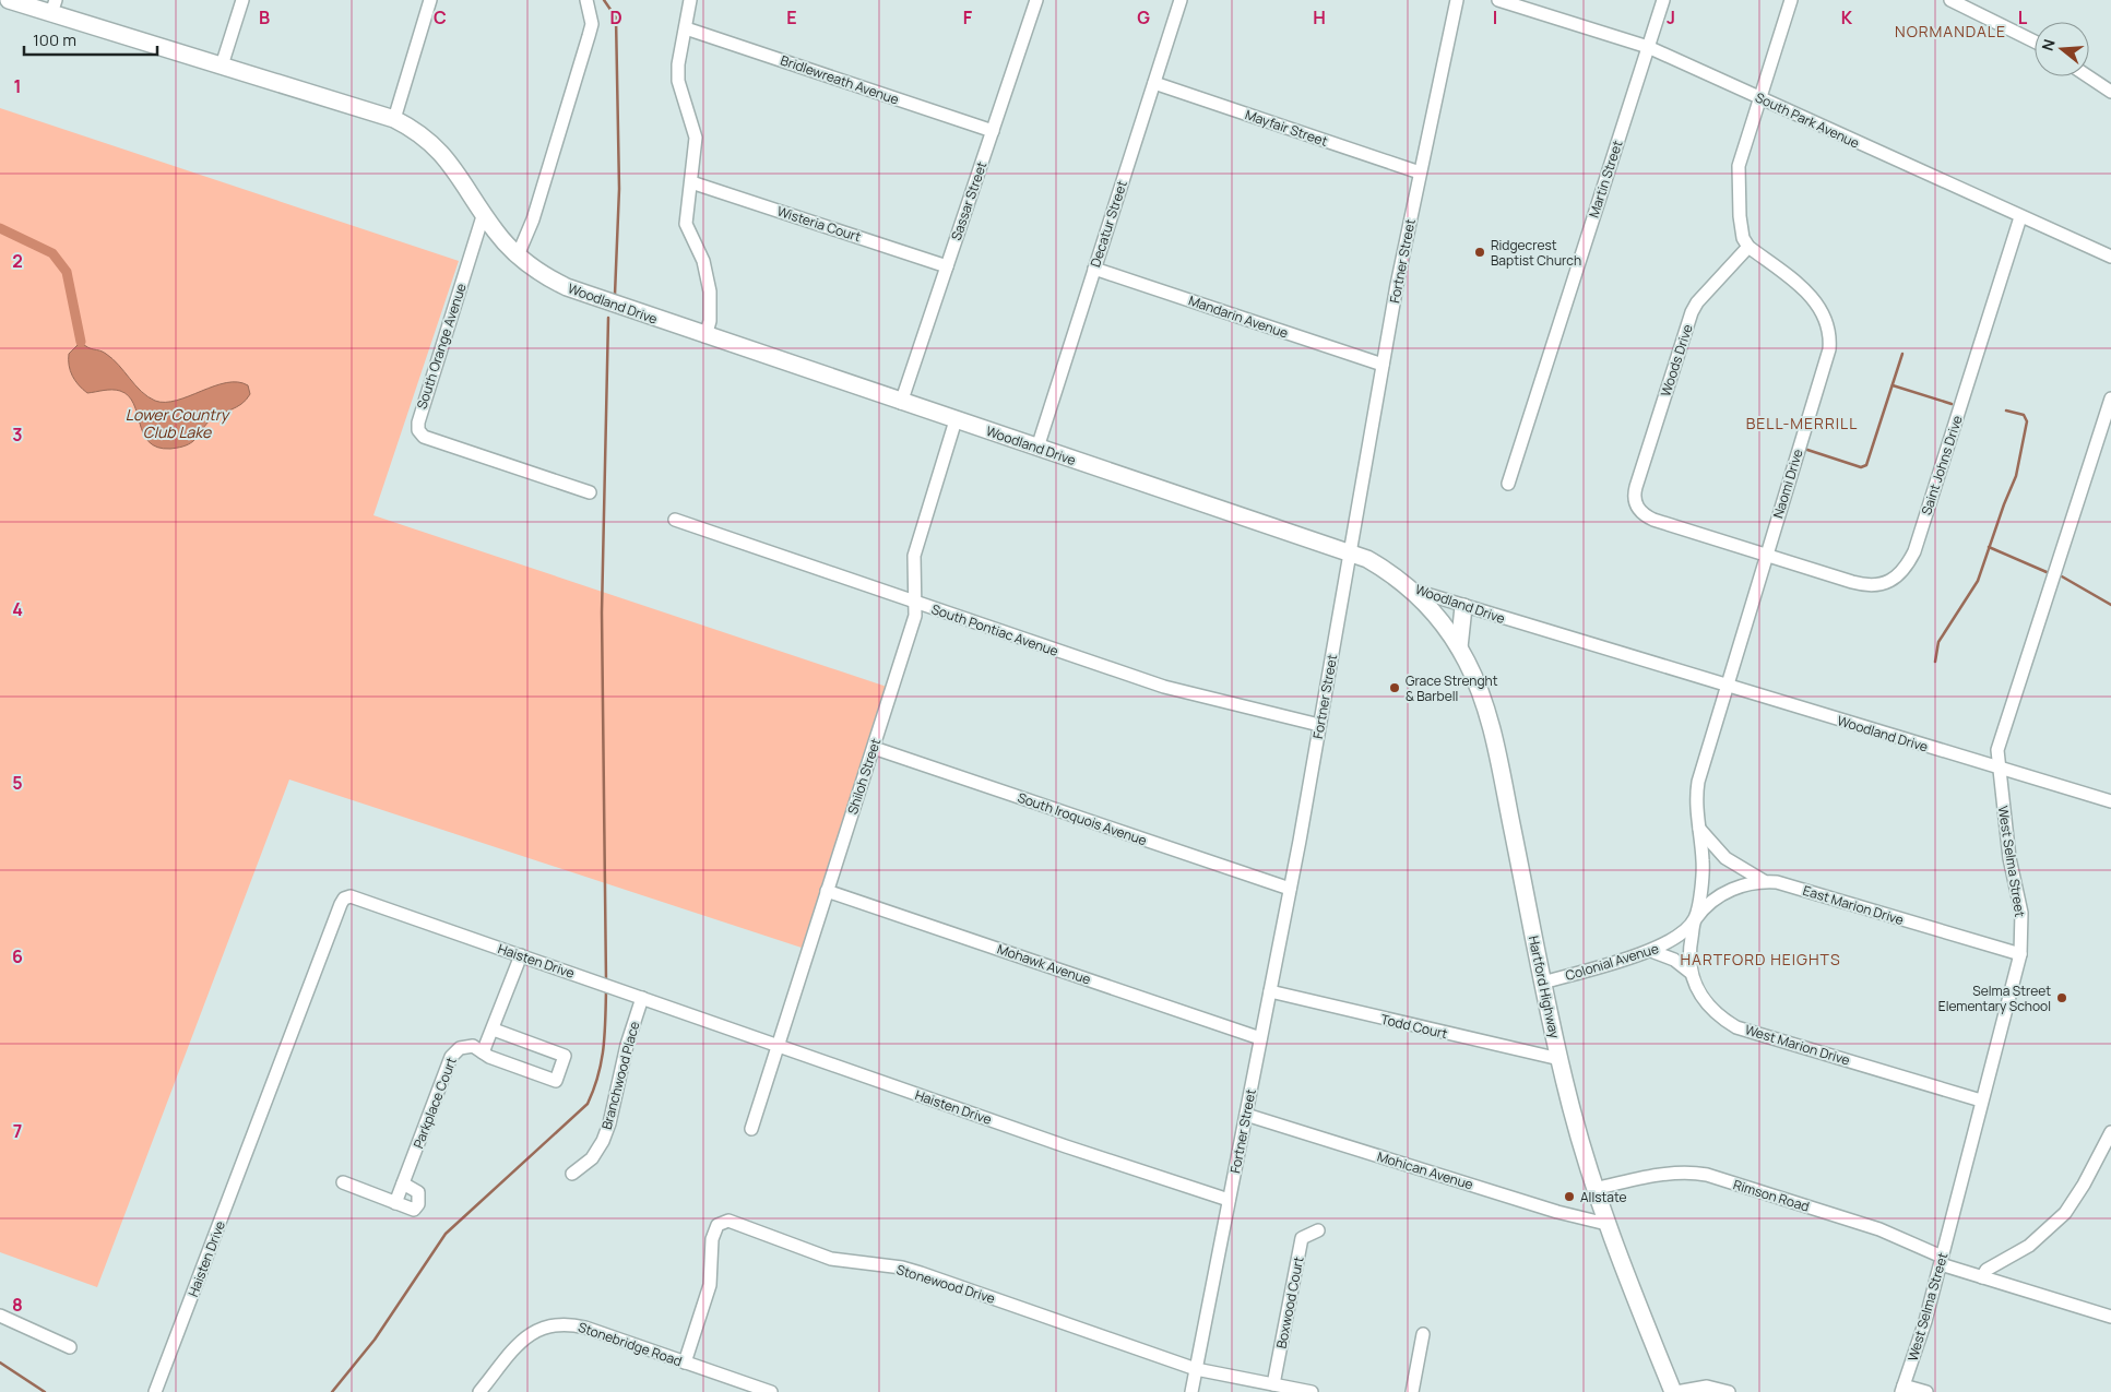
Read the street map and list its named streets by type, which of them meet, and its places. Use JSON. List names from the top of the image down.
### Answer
{
  "streets": {
    "main road": ["Woodland Drive", "Hartford Highway"],
    "street": [
      "Bridlewreath Avenue",
      "South Park Avenue",
      "Mayfair Street",
      "Martin Street",
      "Sassar Street",
      "Wisteria Court",
      "Decatur Street",
      "Fortner Street",
      "Mandarin Avenue",
      "South Orange Avenue",
      "Woods Drive",
      "Saint Johns Drive",
      "Naomi Drive",
      "South Pontiac Avenue",
      "Shiloh Street",
      "South Iroquois Avenue",
      "West Selma Street",
      "East Marion Drive",
      "Haisten Drive",
      "Colonial Avenue",
      "Mohawk Avenue",
      "Todd Court",
      "West Marion Drive",
      "Branchwood Place",
      "Parkplace Court",
      "Mohican Avenue",
      "Rimson Road",
      "Stonewood Drive",
      "Boxwood Court",
      "Stonebridge Road"
    ]
  },
  "crossings": [
    ["Bridlewreath Avenue", "Sassar Street"],
    ["South Park Avenue", "Martin Street"],
    ["South Park Avenue", "Saint Johns Drive"],
    ["Mayfair Street", "Decatur Street"],
    ["Mayfair Street", "Fortner Street"],
    ["Sassar Street", "Wisteria Court"],
    ["Sassar Street", "Woodland Drive"],
    ["Decatur Street", "Woodland Drive"],
    ["Decatur Street", "Mandarin Avenue"],
    ["Fortner Street", "Woodland Drive"],
    ["Fortner Street", "Mandarin Avenue"],
    ["Fortner Street", "South Pontiac Avenue"],
    ["Fortner Street", "South Iroquois Avenue"],
    ["Fortner Street", "Haisten Drive"],
    ["Fortner Street", "Mohawk Avenue"],
    ["Fortner Street", "Todd Court"],
    ["Fortner Street", "Mohican Avenue"],
    ["Fortner Street", "Stonewood Drive"],
    ["Woodland Drive", "South Orange Avenue"],
    ["Woodland Drive", "Naomi Drive"],
    ["Woodland Drive", "Shiloh Street"],
    ["Woodland Drive", "West Selma Street"],
    ["Woodland Drive", "Hartford Highway"],
    ["Woods Drive", "Saint Johns Drive"],
    ["Woods Drive", "Naomi Drive"],
    ["Saint Johns Drive", "Naomi Drive"],
    ["South Pontiac Avenue", "Shiloh Street"],
    ["Shiloh Street", "South Iroquois Avenue"],
    ["Shiloh Street", "Haisten Drive"],
    ["Shiloh Street", "Mohawk Avenue"],
    ["West Selma Street", "East Marion Drive"],
    ["West Selma Street", "West Marion Drive"],
    ["West Selma Street", "Rimson Road"],
    ["East Marion Drive", "Colonial Avenue"],
    ["East Marion Drive", "West Marion Drive"],
    ["Haisten Drive", "Branchwood Place"],
    ["Colonial Avenue", "Hartford Highway"],
    ["Colonial Avenue", "West Marion Drive"],
    ["Hartford Highway", "Todd Court"],
    ["Hartford Highway", "Mohican Avenue"],
    ["Hartford Highway", "Rimson Road"],
    ["Stonewood Drive", "Boxwood Court"],
    ["Stonewood Drive", "Stonebridge Road"]
  ],
  "districts": ["NORMANDALE", "BELL-MERRILL", "HARTFORD HEIGHTS"],
  "water": ["Lower Country Club Lake"],
  "places": [
    "Ridgecrest Baptist Church",
    "Grace Strenght & Barbell",
    "Selma Street Elementary School",
    "Allstate"
  ],
  "scale_bar": "100 m",
  "north": "left",
  "grid": {
    "columns": [
      "B",
      "C",
      "D",
      "E",
      "F",
      "G",
      "H",
      "I",
      "J",
      "K",
      "L"
    ],
    "rows": [
      "1",
      "2",
      "3",
      "4",
      "5",
      "6",
      "7",
      "8"
    ]
  }
}
